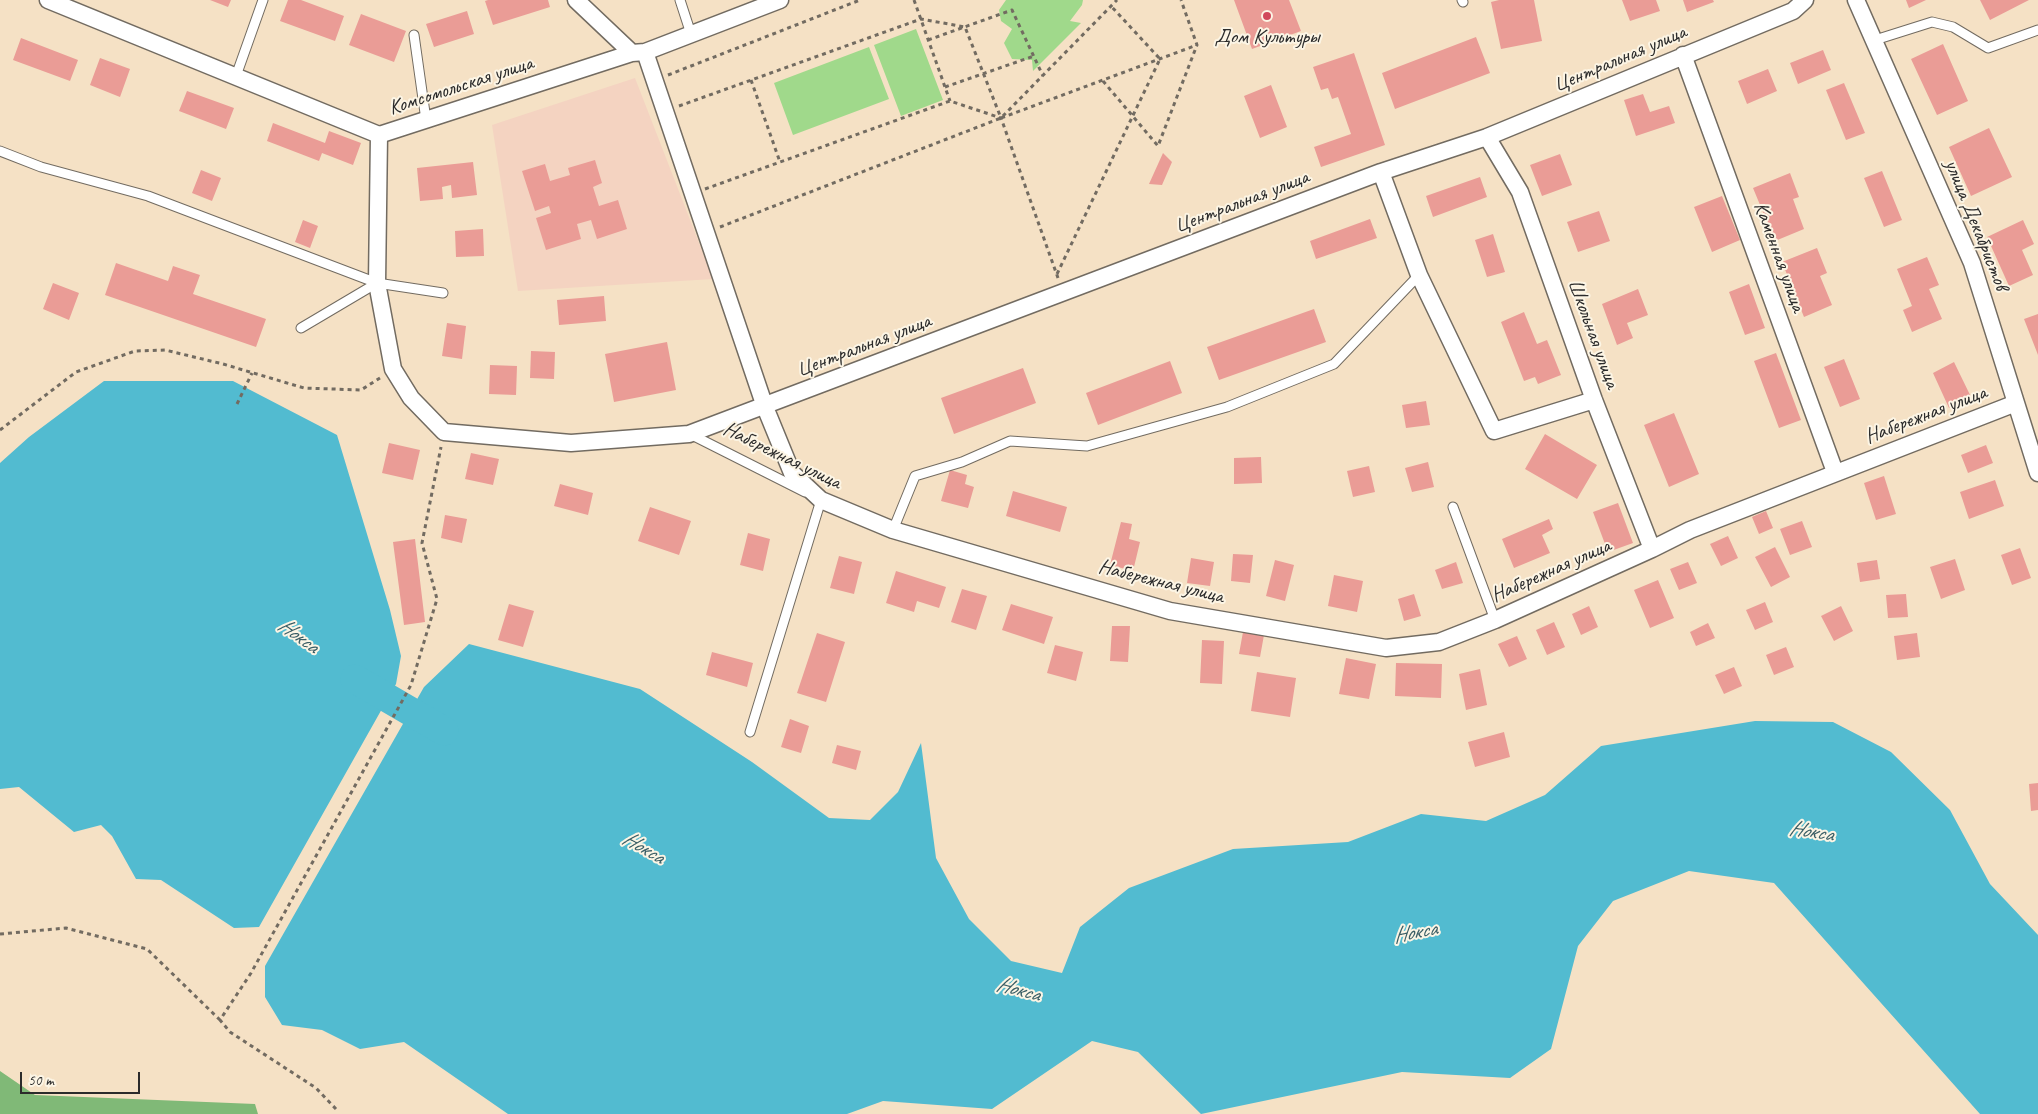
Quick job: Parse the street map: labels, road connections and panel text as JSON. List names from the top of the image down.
{
  "streets": {
    "street": [
      "Центральная улица",
      "Комсомольская улица",
      "улица Декабристов",
      "Каменная улица",
      "Школьная улица",
      "Набережная улица"
    ]
  },
  "crossings": [
    ["Центральная улица", "Каменная улица"],
    ["Центральная улица", "Школьная улица"],
    ["Центральная улица", "Набережная улица"],
    ["улица Декабристов", "Набережная улица"],
    ["Каменная улица", "Набережная улица"],
    ["Школьная улица", "Набережная улица"]
  ],
  "water": ["Нокса"],
  "places": ["Дом Культуры"],
  "scale_bar": "50 m"
}
